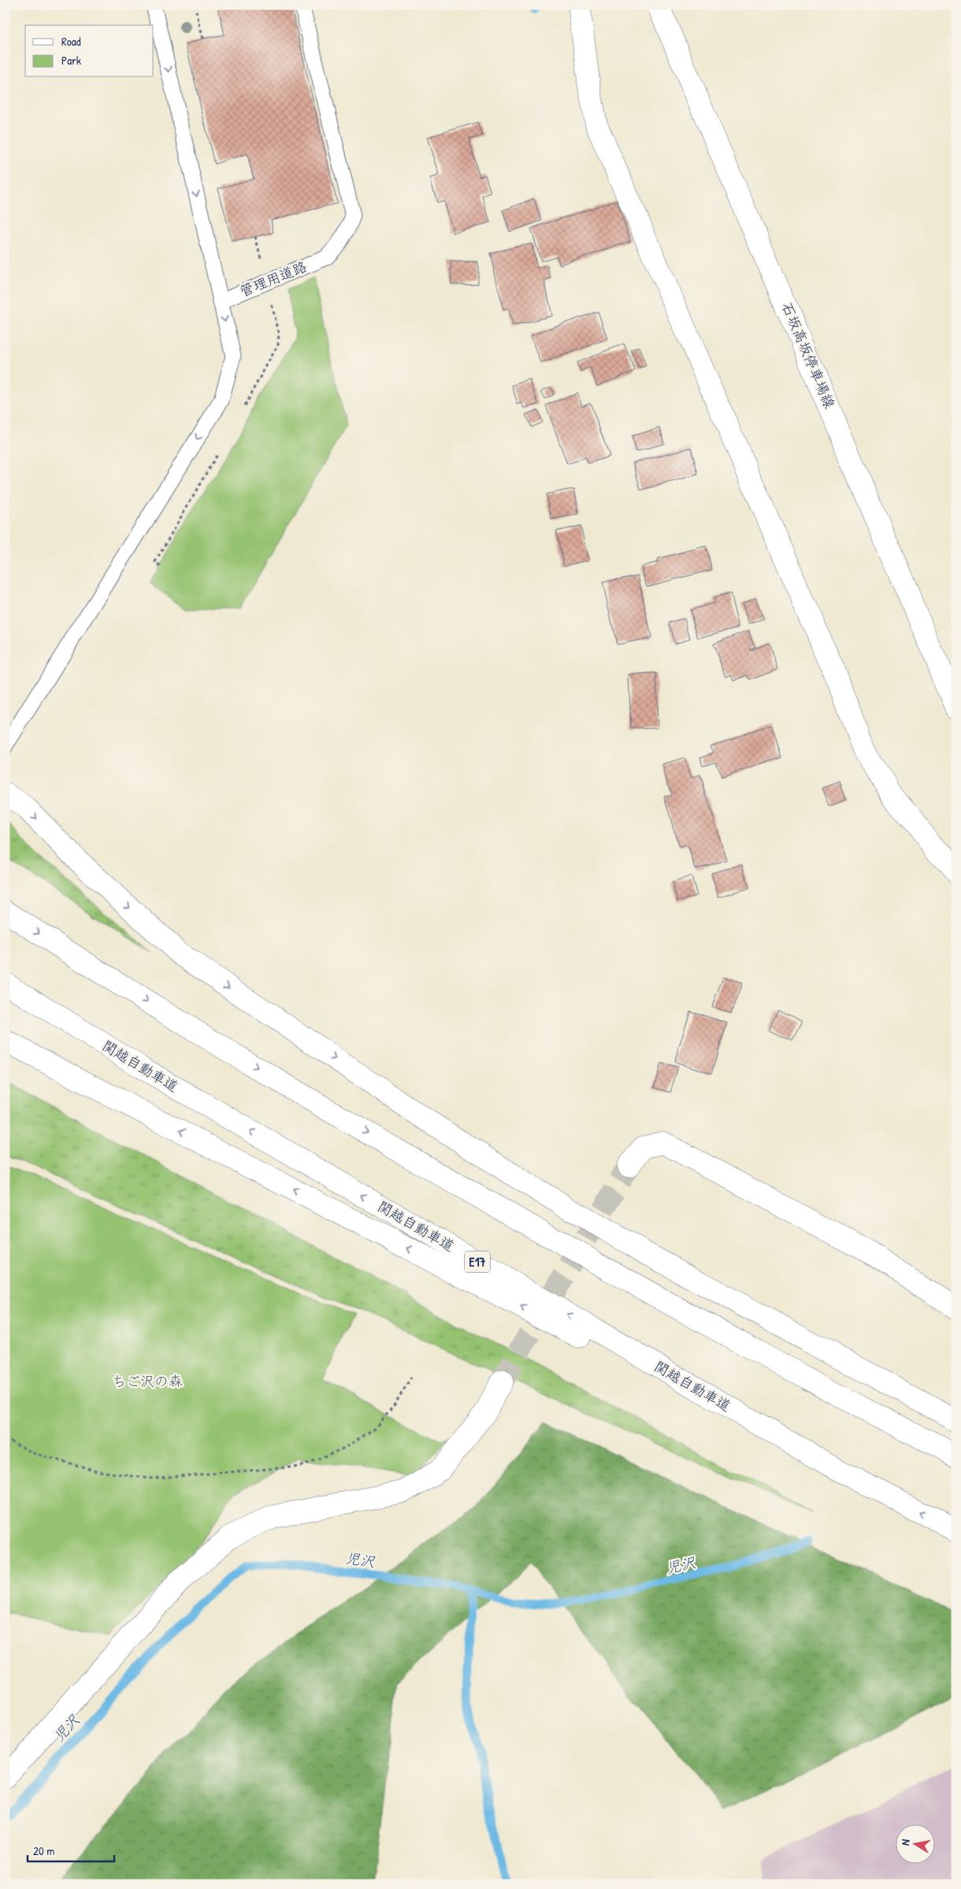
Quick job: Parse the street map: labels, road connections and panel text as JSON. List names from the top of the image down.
{
  "streets": {
    "main road": ["石坂高坂停車場線", "関越自動車道", "E17"],
    "lane": ["管理用道路"]
  },
  "water": ["児沢"],
  "parks": ["ちご沢の森"],
  "legend": ["Road", "Park"],
  "scale_bar": "20 m",
  "north": "left"
}
